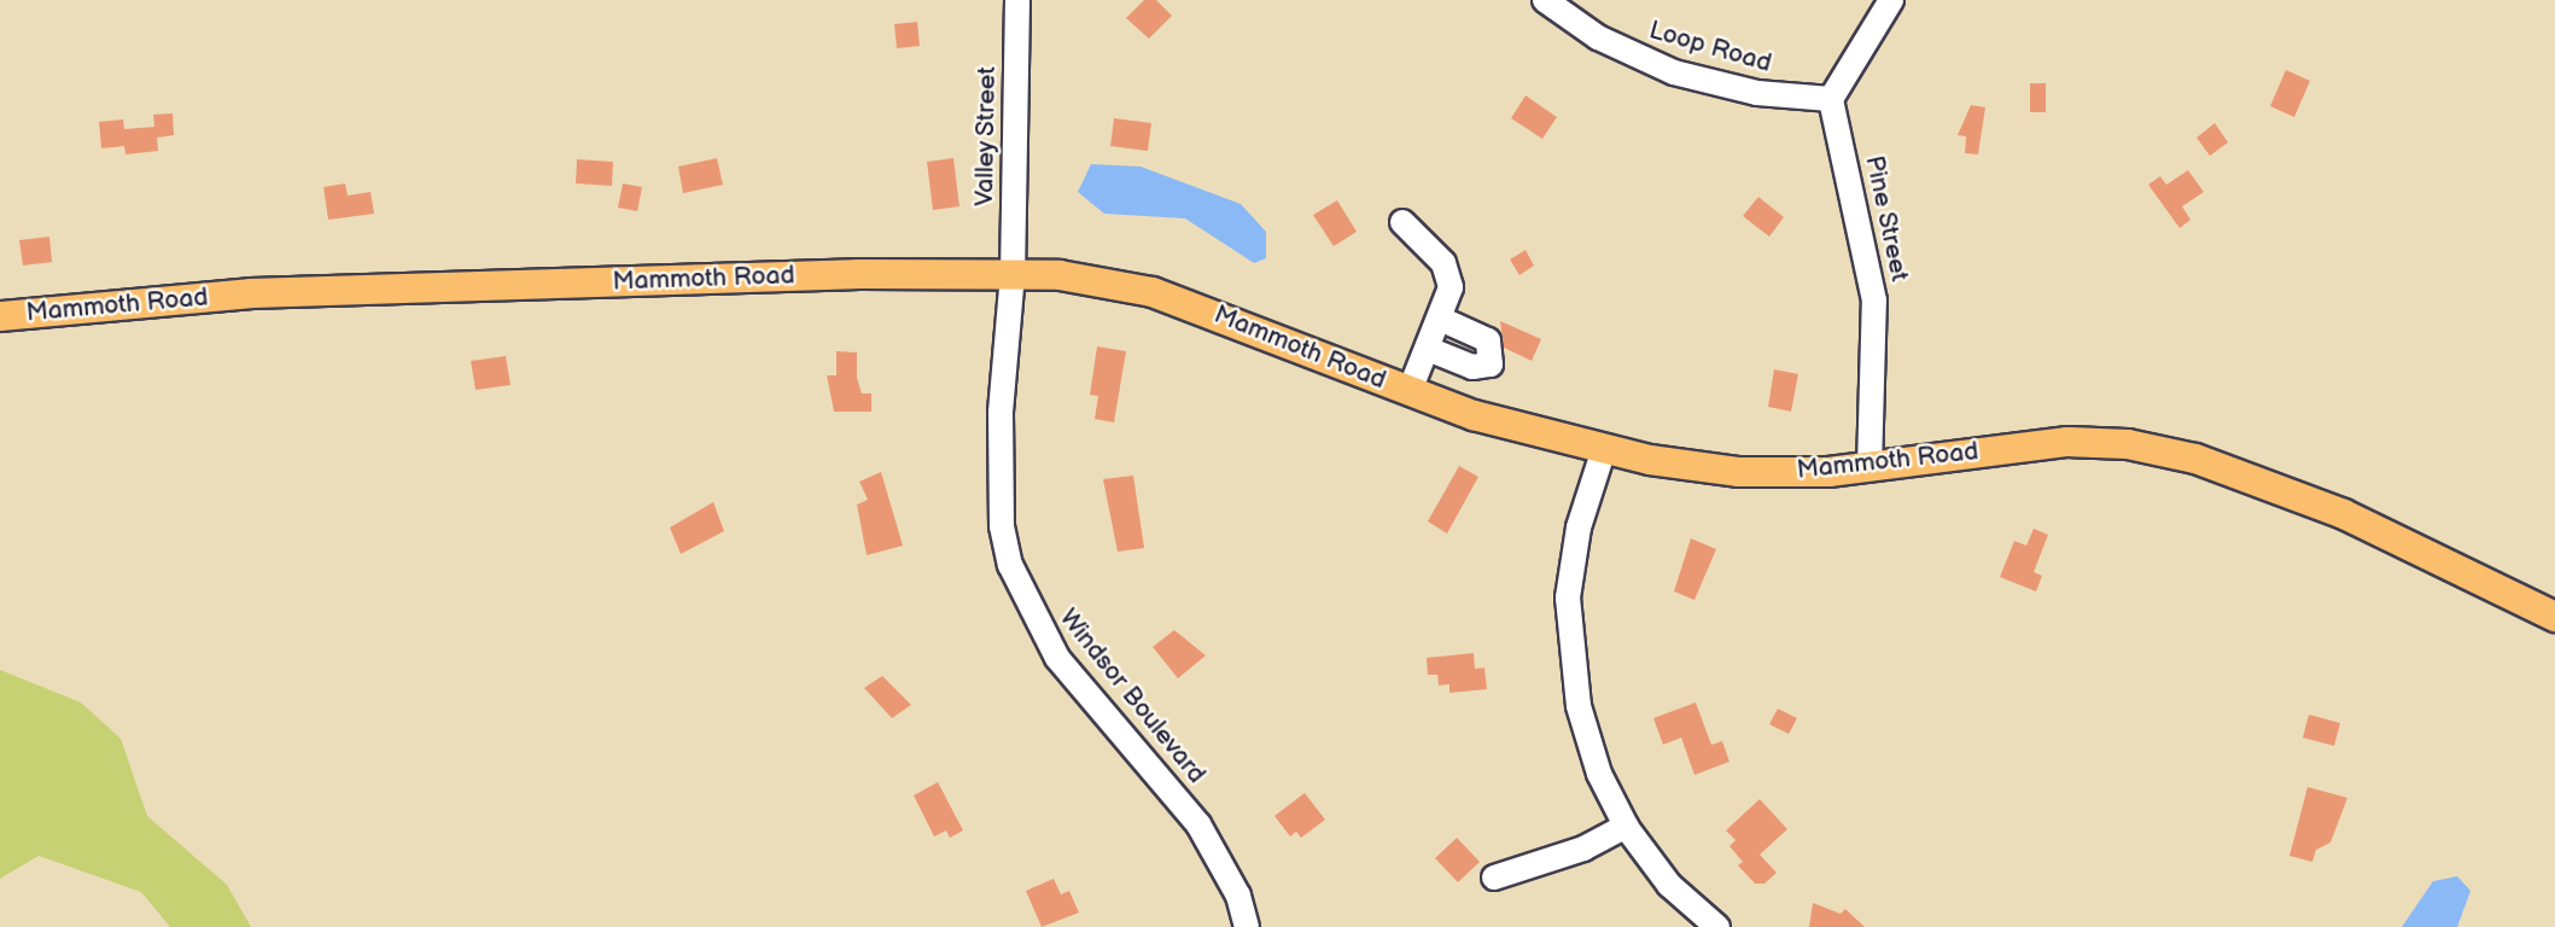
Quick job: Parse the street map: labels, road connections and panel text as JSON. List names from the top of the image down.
{
  "streets": {
    "main road": ["Mammoth Road"],
    "street": [
      "Loop Road",
      "Valley Street",
      "Pine Street",
      "Windsor Boulevard"
    ]
  },
  "crossings": [
    ["Loop Road", "Pine Street"],
    ["Valley Street", "Mammoth Road"],
    ["Valley Street", "Windsor Boulevard"],
    ["Pine Street", "Mammoth Road"],
    ["Mammoth Road", "Windsor Boulevard"]
  ]
}
